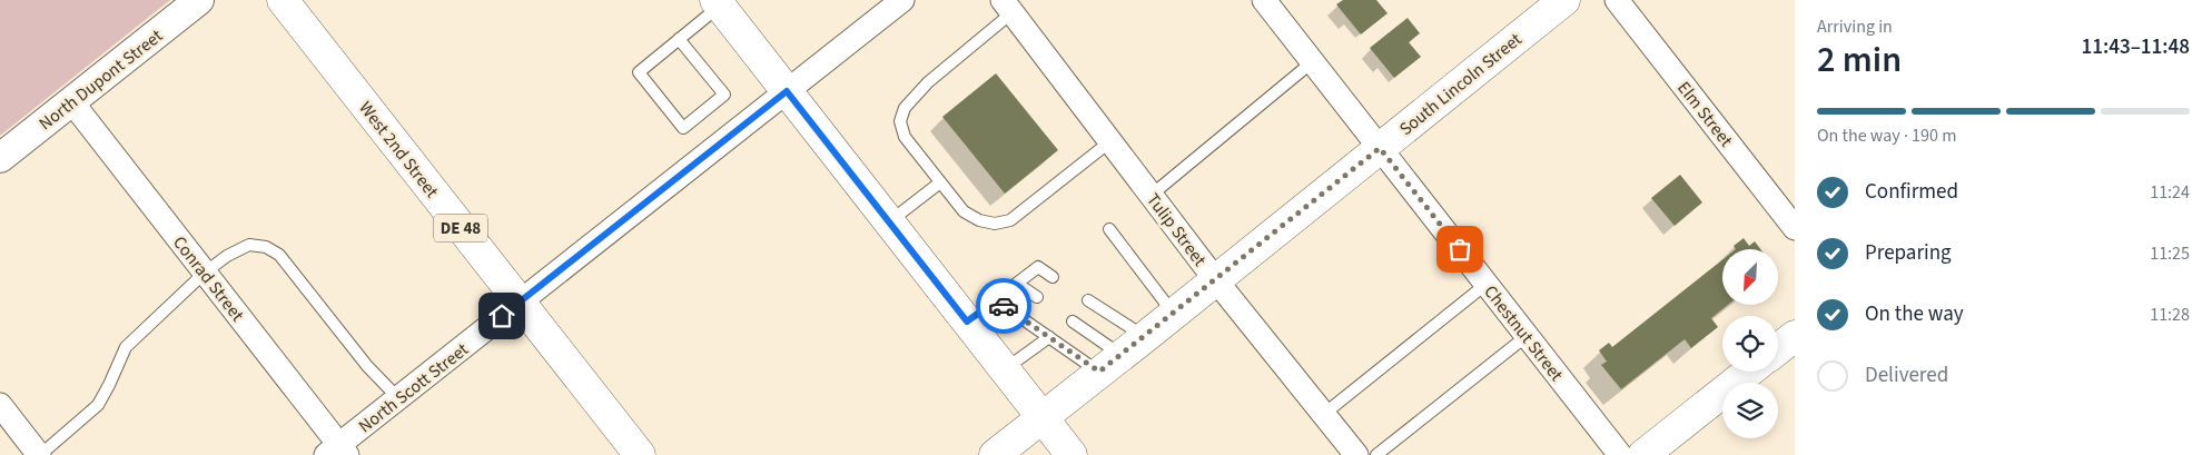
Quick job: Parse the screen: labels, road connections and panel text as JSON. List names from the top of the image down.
{
  "streets": {
    "main road": ["South Lincoln Street", "West 2nd Street", "DE 48"],
    "street": [
      "North Dupont Street",
      "Elm Street",
      "Tulip Street",
      "Conrad Street",
      "Chestnut Street",
      "North Scott Street"
    ]
  },
  "crossings": [
    ["North Dupont Street", "Conrad Street"],
    ["South Lincoln Street", "Tulip Street"],
    ["South Lincoln Street", "Chestnut Street"],
    ["West 2nd Street", "North Scott Street"],
    ["Conrad Street", "North Scott Street"]
  ],
  "north": "bottom left",
  "page": {
    "heading": ["2 min", "Arriving in", "11:43–11:48"],
    "bar": "On the way · 190 m",
    "list": [
      ["Confirmed", "11:24"],
      ["Preparing", "11:25"],
      ["On the way", "11:28"],
      "Delivered"
    ]
  }
}
